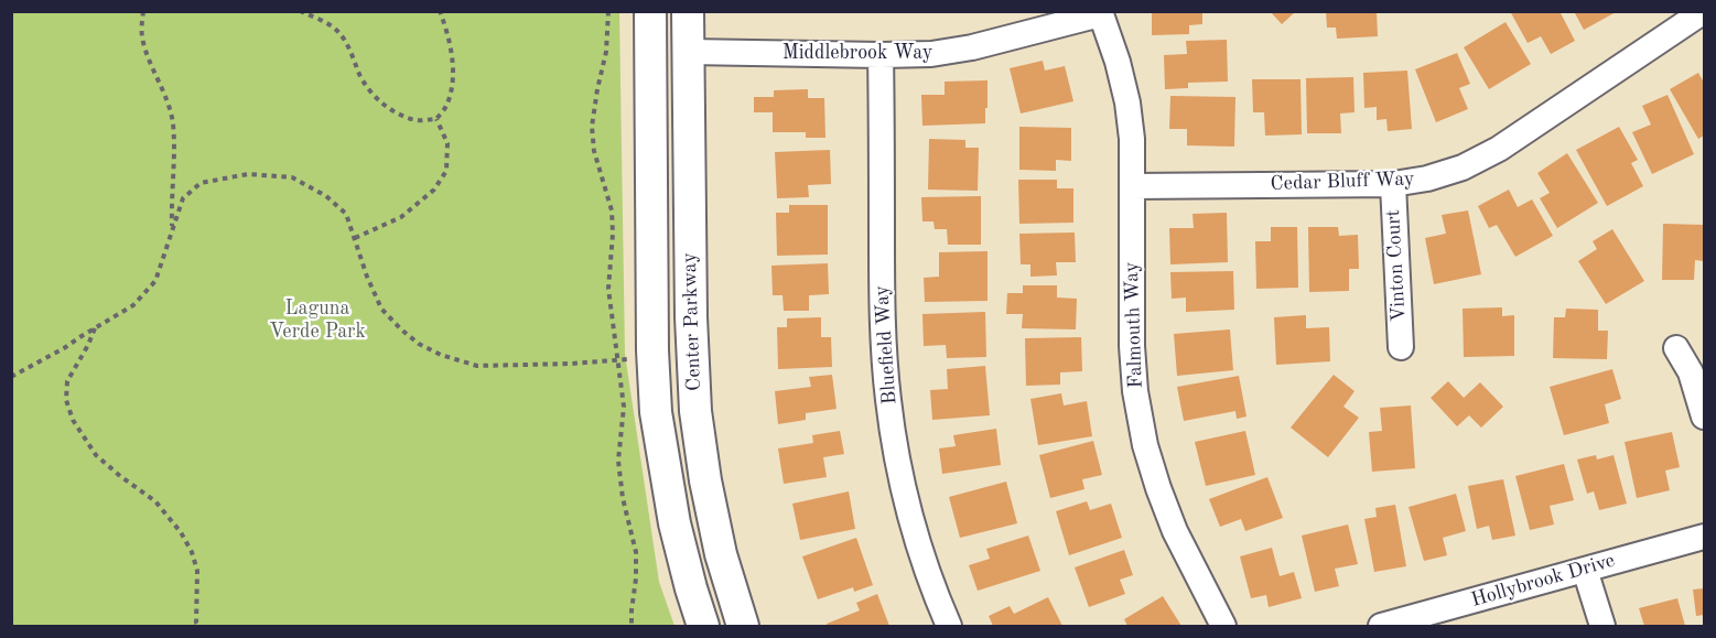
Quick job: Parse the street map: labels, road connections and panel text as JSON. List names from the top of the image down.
{
  "streets": {
    "main road": ["Center Parkway"],
    "street": [
      "Middlebrook Way",
      "Cedar Bluff Way",
      "Vinton Court",
      "Falmouth Way",
      "Bluefield Way",
      "Hollybrook Drive"
    ]
  },
  "crossings": [
    ["Middlebrook Way", "Center Parkway"],
    ["Middlebrook Way", "Falmouth Way"],
    ["Middlebrook Way", "Bluefield Way"],
    ["Cedar Bluff Way", "Vinton Court"],
    ["Cedar Bluff Way", "Falmouth Way"]
  ],
  "parks": ["Laguna Verde Park"]
}
